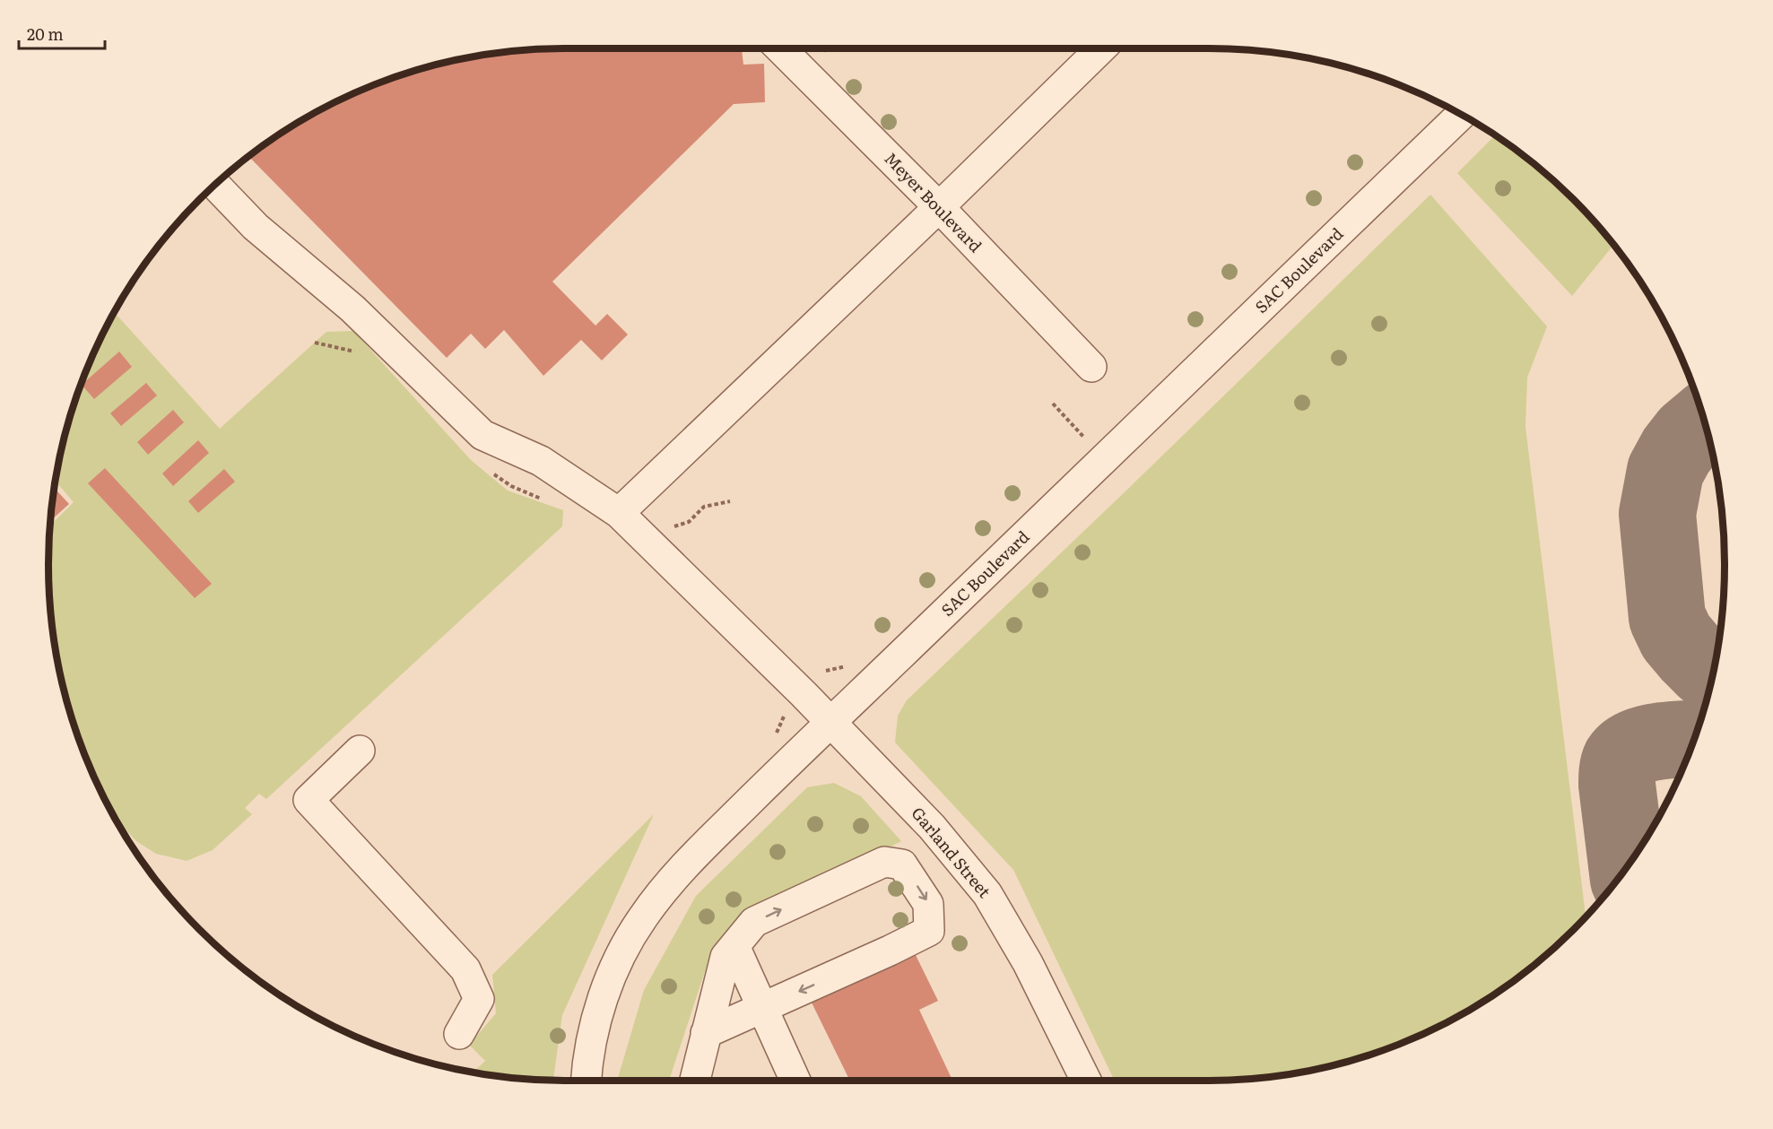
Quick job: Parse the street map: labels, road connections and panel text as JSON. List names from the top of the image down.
{
  "streets": {
    "street": ["Meyer Boulevard", "SAC Boulevard", "Garland Street"]
  },
  "crossings": [
    ["SAC Boulevard", "Garland Street"]
  ],
  "scale_bar": "20 m"
}
